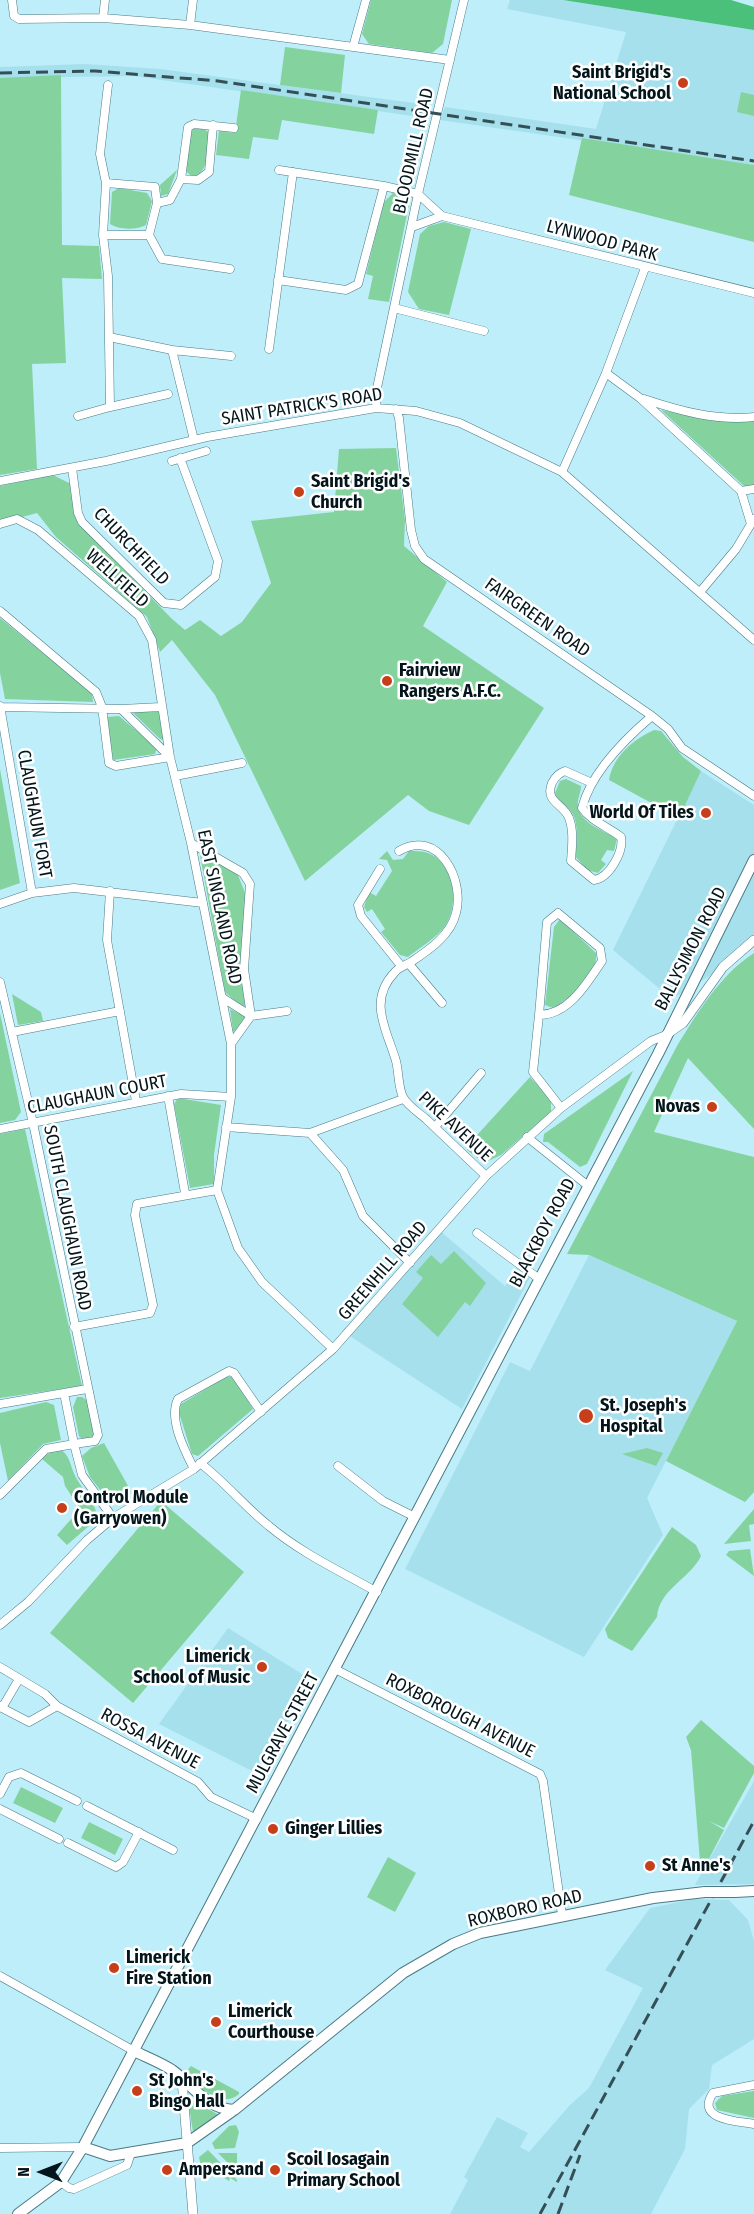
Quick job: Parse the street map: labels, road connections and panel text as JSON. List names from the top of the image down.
{
  "streets": {
    "main road": [
      "BALLYSIMON ROAD",
      "BLACKBOY ROAD",
      "MULGRAVE STREET",
      "ROXBORO ROAD"
    ],
    "street": [
      "BLOODMILL ROAD",
      "LYNWOOD PARK",
      "SAINT PATRICK'S ROAD",
      "CHURCHFIELD",
      "WELLFIELD",
      "FAIRGREEN ROAD",
      "CLAUGHAUN FORT",
      "EAST SINGLAND ROAD",
      "CLAUGHAUN COURT",
      "PIKE AVENUE",
      "SOUTH CLAUGHAUN ROAD",
      "GREENHILL ROAD",
      "ROXBOROUGH AVENUE",
      "ROSSA AVENUE"
    ]
  },
  "crossings": [
    ["BLOODMILL ROAD", "LYNWOOD PARK"],
    ["BLOODMILL ROAD", "SAINT PATRICK'S ROAD"],
    ["SAINT PATRICK'S ROAD", "CHURCHFIELD"],
    ["SAINT PATRICK'S ROAD", "FAIRGREEN ROAD"],
    ["WELLFIELD", "EAST SINGLAND ROAD"],
    ["BALLYSIMON ROAD", "BLACKBOY ROAD"],
    ["BALLYSIMON ROAD", "GREENHILL ROAD"],
    ["CLAUGHAUN COURT", "SOUTH CLAUGHAUN ROAD"],
    ["PIKE AVENUE", "GREENHILL ROAD"],
    ["BLACKBOY ROAD", "MULGRAVE STREET"],
    ["ROXBOROUGH AVENUE", "MULGRAVE STREET"],
    ["ROXBOROUGH AVENUE", "ROXBORO ROAD"],
    ["MULGRAVE STREET", "ROSSA AVENUE"],
    ["MULGRAVE STREET", "ROXBORO ROAD"]
  ],
  "places": [
    "Saint Brigid's National School",
    "Saint Brigid's Church",
    "Fairview Rangers A.F.C.",
    "World Of Tiles",
    "Novas",
    "St. Joseph's Hospital",
    "Control Module (Garryowen)",
    "Limerick School of Music",
    "Ginger Lillies",
    "St Anne's",
    "Limerick Fire Station",
    "Limerick Courthouse",
    "St John's Bingo Hall",
    "Ampersand",
    "Scoil Iosagain Primary School"
  ],
  "north": "left"
}
